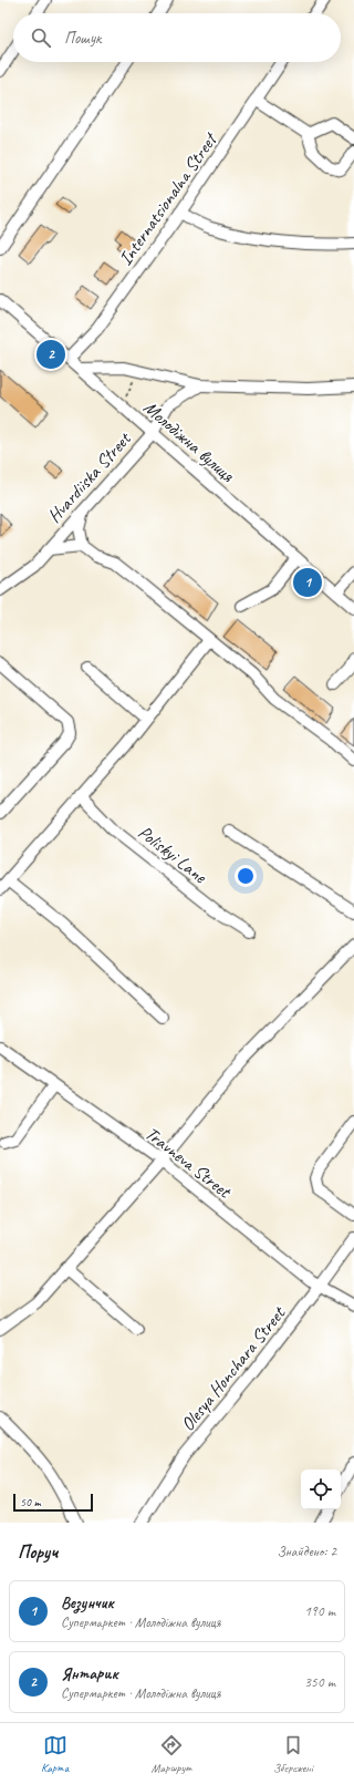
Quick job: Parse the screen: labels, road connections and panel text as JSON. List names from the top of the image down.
{
  "streets": {
    "street": [
      "Internatsionalna Street",
      "Молодіжна вулиця",
      "Hvardiiska Street",
      "Poliskyi Lane",
      "Travneva Street",
      "Olesya Honchara Street"
    ]
  },
  "crossings": [
    ["Internatsionalna Street", "Молодіжна вулиця"],
    ["Молодіжна вулиця", "Hvardiiska Street"],
    ["Travneva Street", "Olesya Honchara Street"]
  ],
  "scale_bar": "50 m",
  "page": {
    "search": "Пошук",
    "pins": ["2", "1"],
    "scale": "50 m",
    "heading": ["Поруч", "Знайдено: 2"],
    "list": [
      {
        "mark": "1",
        "name": "Везунчик",
        "note": "Супермаркет · Молодіжна вулиця",
        "value": "190 m"
      },
      {
        "mark": "2",
        "name": "Янтарик",
        "note": "Супермаркет · Молодіжна вулиця",
        "value": "350 m"
      }
    ],
    "nav": ["Карта", "Маршрут", "Збережені"]
  }
}
